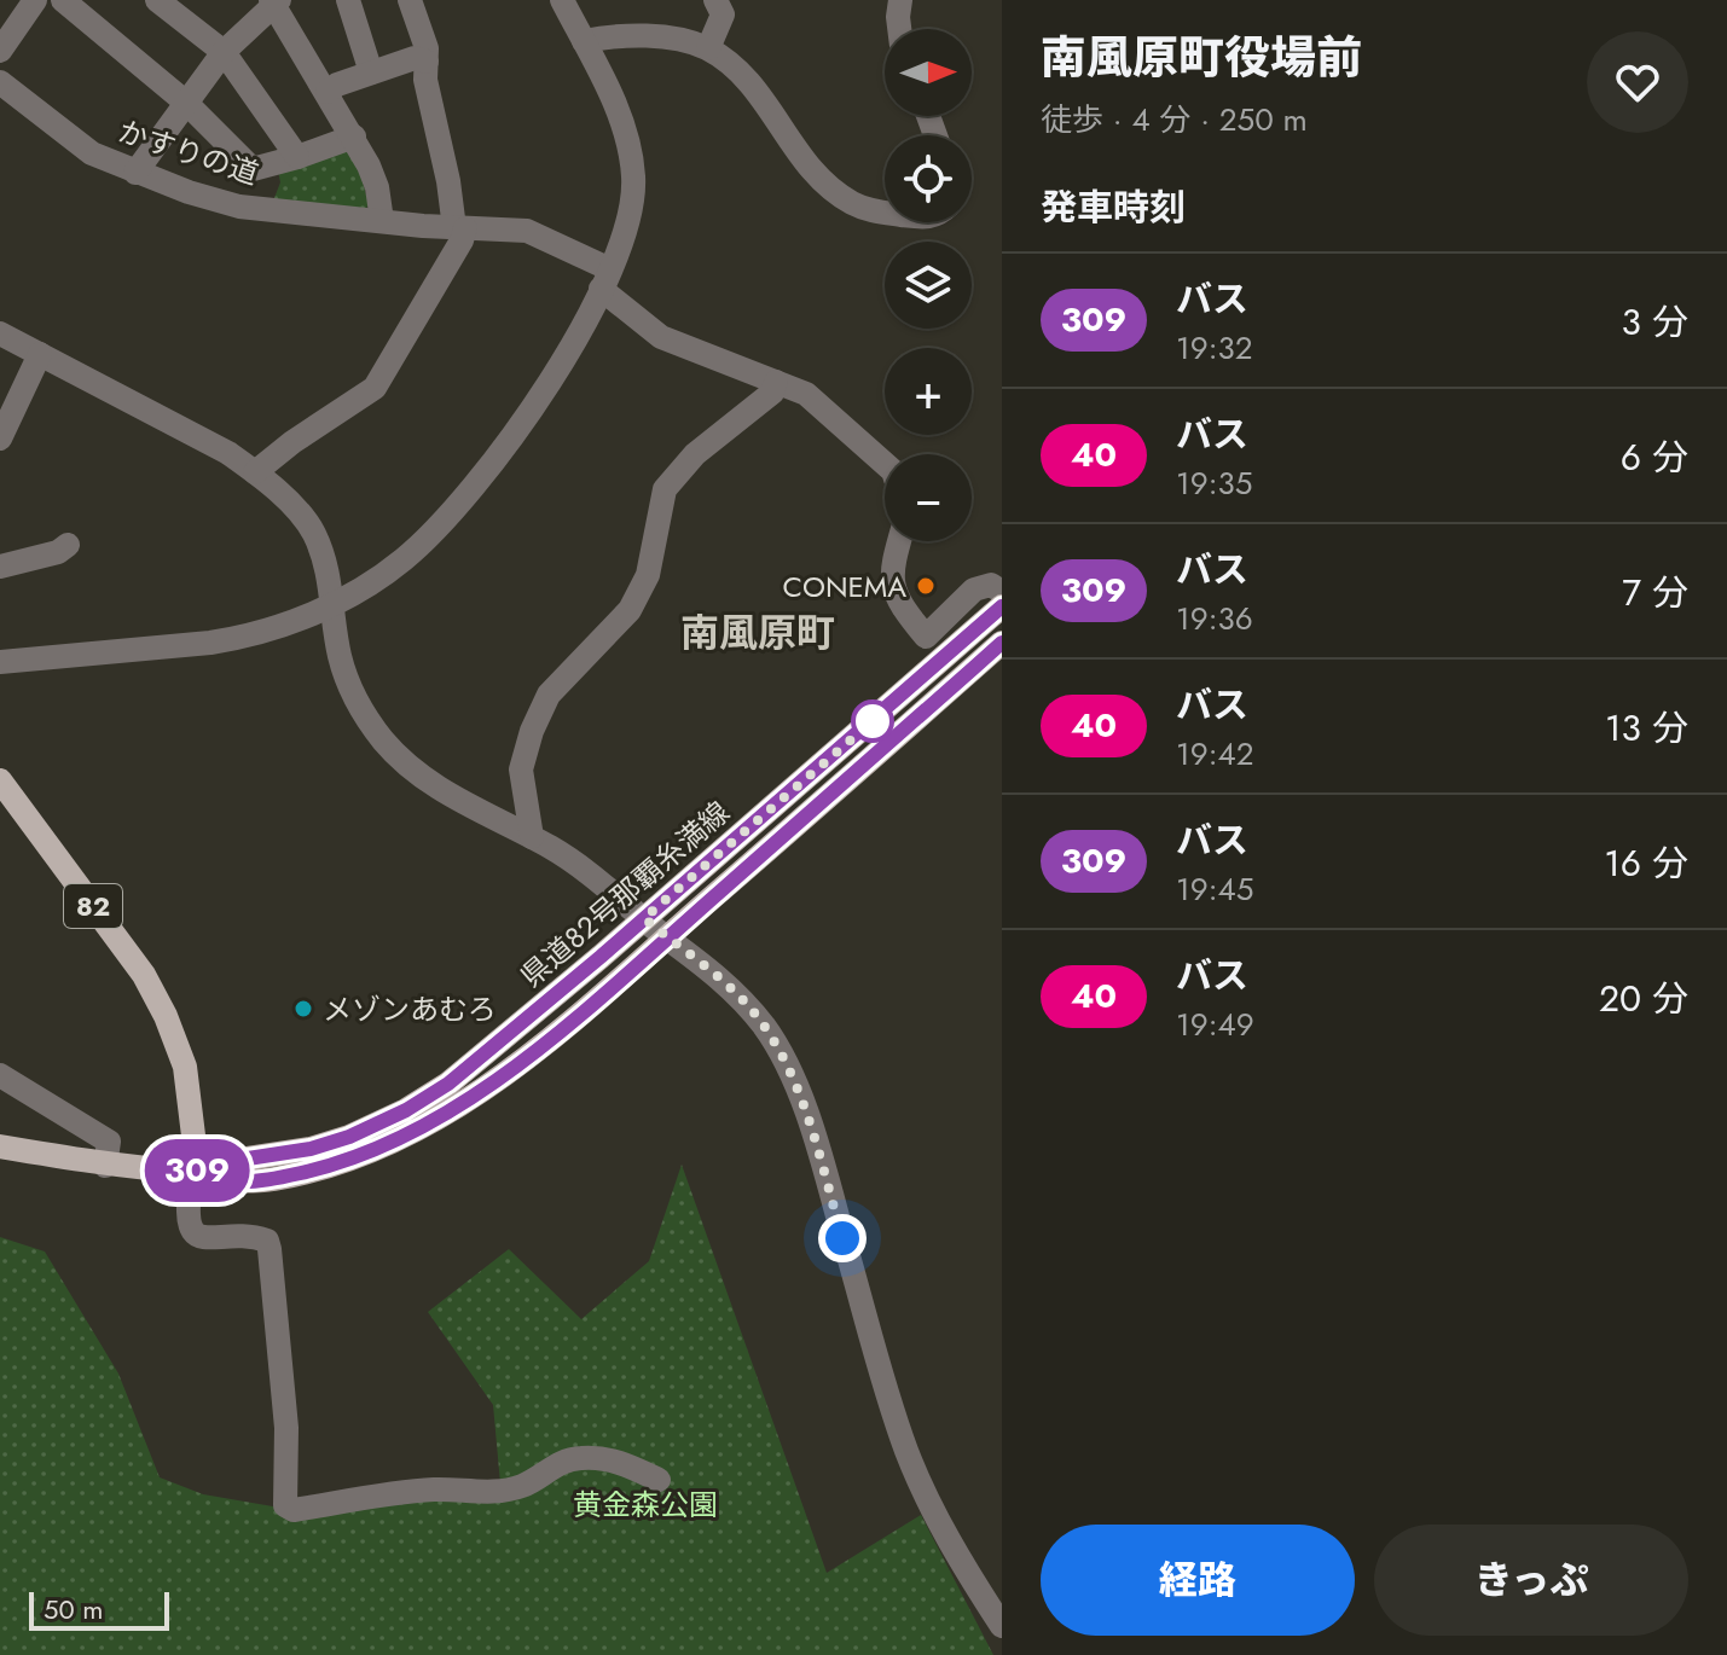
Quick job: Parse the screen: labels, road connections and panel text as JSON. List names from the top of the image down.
{
  "streets": {
    "main road": ["県道82号那覇糸満線", "82"],
    "street": ["かすりの道"]
  },
  "crossings": [
    ["県道82号那覇糸満線", "82"]
  ],
  "districts": ["南風原町"],
  "parks": ["黄金森公園"],
  "places": ["CONEMA", "メゾンあむろ"],
  "lines": ["bus line 309"],
  "scale_bar": "50 m",
  "north": "right",
  "page": {
    "on_map": "309",
    "heading": [
      ["南風原町役場前", "徒歩 · 4 分 · 250 m"],
      "発車時刻"
    ],
    "map_buttons": ["+", "−"],
    "list": [
      {
        "mark": "309",
        "name": "バス",
        "note": "19:32",
        "value": "3 分"
      },
      {
        "mark": "40",
        "name": "バス",
        "note": "19:35",
        "value": "6 分"
      },
      {
        "mark": "309",
        "name": "バス",
        "note": "19:36",
        "value": "7 分"
      },
      {
        "mark": "40",
        "name": "バス",
        "note": "19:42",
        "value": "13 分"
      },
      {
        "mark": "309",
        "name": "バス",
        "note": "19:45",
        "value": "16 分"
      },
      {
        "mark": "40",
        "name": "バス",
        "note": "19:49",
        "value": "20 分"
      }
    ],
    "buttons": ["経路", "きっぷ"],
    "scale": "50 m"
  }
}
